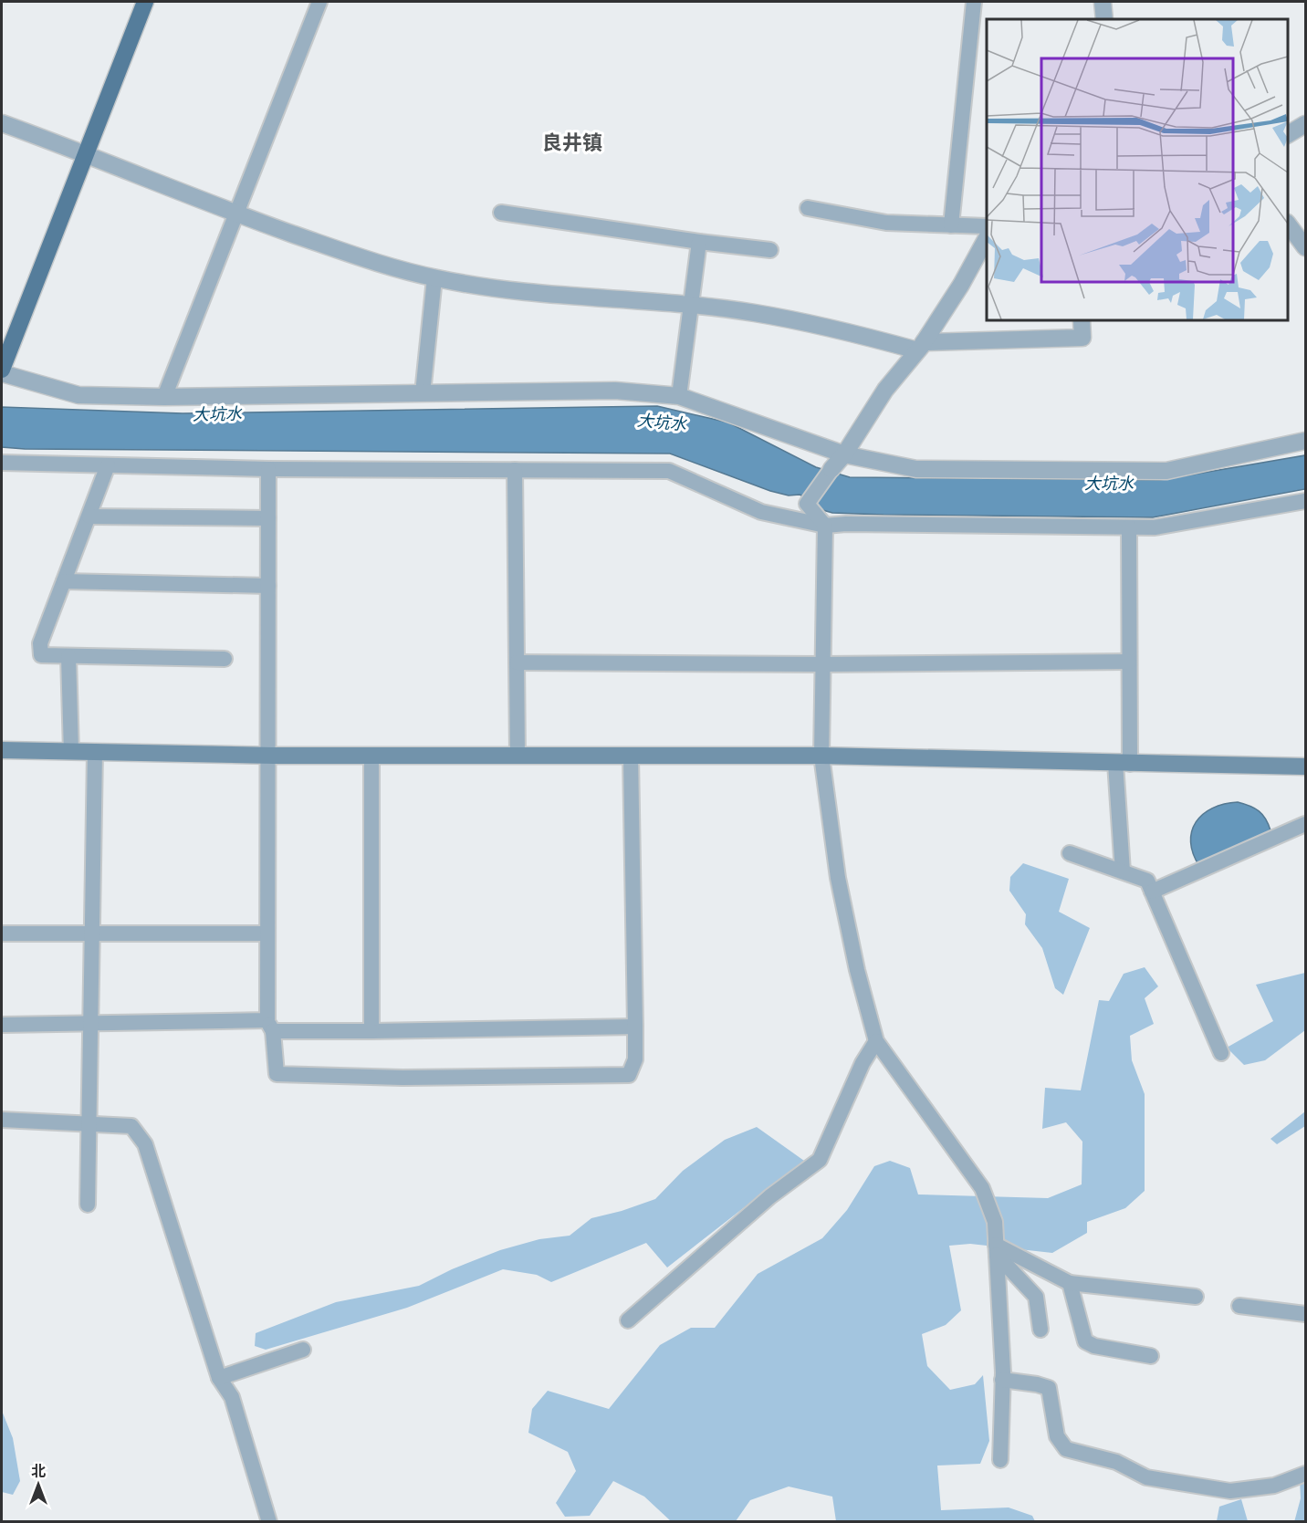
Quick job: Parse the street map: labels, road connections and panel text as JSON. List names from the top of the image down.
{
  "districts": ["良井镇"],
  "water": ["大坑水"],
  "north": "top"
}
